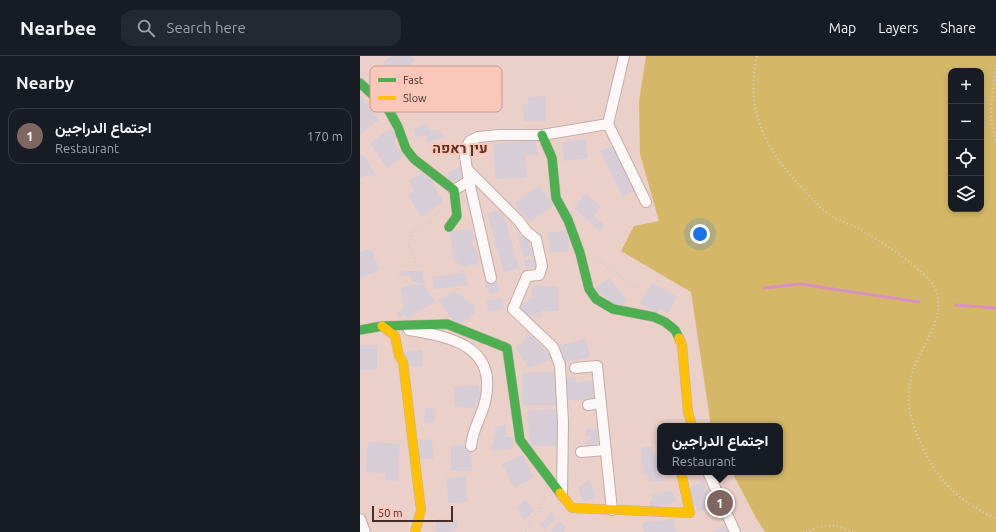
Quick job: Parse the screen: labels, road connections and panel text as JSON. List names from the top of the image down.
{
  "districts": ["עין ראפה"],
  "legend": ["Fast", "Slow"],
  "scale_bar": "50 m",
  "page": {
    "header": "Nearbee",
    "search": "Search here",
    "nav": ["Map", "Layers", "Share"],
    "heading": "Nearby",
    "map_buttons": ["+", "−"],
    "list": [
      {
        "mark": "1",
        "name": "اجتماع الدراجين",
        "note": "Restaurant",
        "value": "170 m"
      }
    ],
    "popup": ["اجتماع الدراجين", "Restaurant"],
    "pins": "1",
    "scale": "50 m"
  }
}
